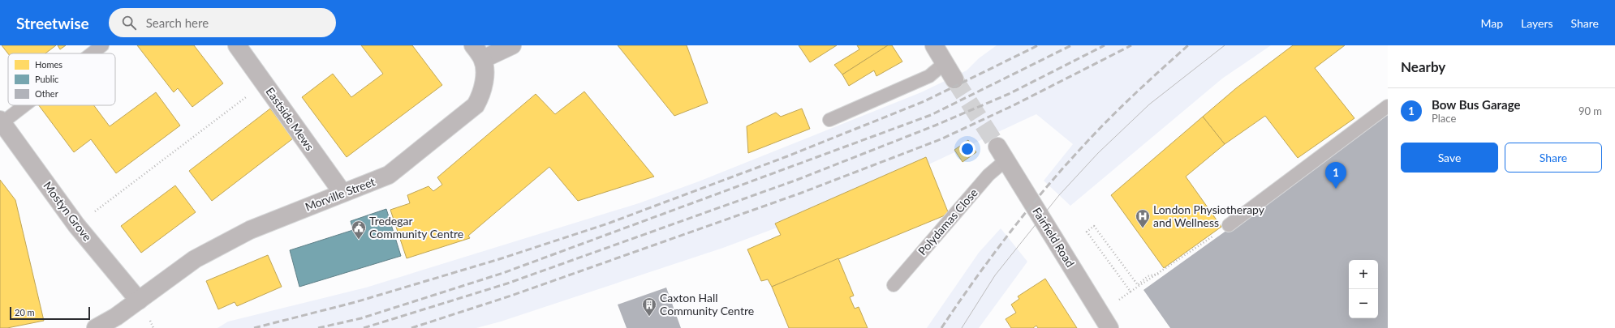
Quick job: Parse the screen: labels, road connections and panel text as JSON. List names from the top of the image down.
{
  "streets": {
    "main road": ["Fairfield Road"],
    "street": ["Eastside Mews", "Morville Street", "Mostyn Grove"],
    "lane": ["Polydamas Close"]
  },
  "crossings": [
    ["Eastside Mews", "Morville Street"],
    ["Morville Street", "Mostyn Grove"],
    ["Polydamas Close", "Fairfield Road"]
  ],
  "places": {
    "hospital": ["London Physiotherapy and Wellness"],
    "public building": ["Tredegar Community Centre"],
    "building": ["Caxton Hall Community Centre"]
  },
  "legend": ["Homes", "Public", "Other"],
  "scale_bar": "20 m",
  "page": {
    "header": "Streetwise",
    "search": "Search here",
    "nav": ["Map", "Layers", "Share"],
    "heading": "Nearby",
    "list": [
      {
        "mark": "1",
        "name": "Bow Bus Garage",
        "note": "Place",
        "value": "90 m"
      }
    ],
    "buttons": ["Save", "Share"],
    "pins": "1",
    "map_buttons": ["+", "−"],
    "scale": "20 m"
  }
}
